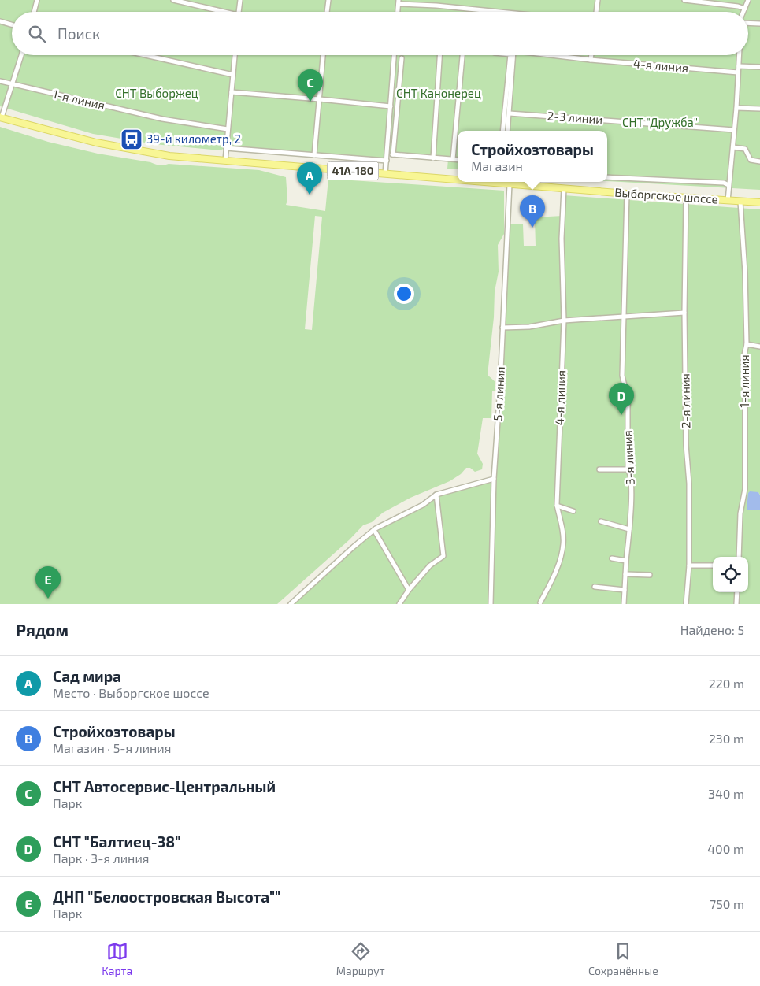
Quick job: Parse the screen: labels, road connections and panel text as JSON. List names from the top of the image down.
{
  "streets": {
    "main road": ["41А-180", "Выборгское шоссе"],
    "street": [
      "4-я линия",
      "1-я линия",
      "2-3 линии",
      "5-я линия",
      "2-я линия",
      "3-я линия"
    ]
  },
  "crossings": [
    ["4-я линия", "Выборгское шоссе"],
    ["1-я линия", "Выборгское шоссе"],
    ["Выборгское шоссе", "5-я линия"],
    ["Выборгское шоссе", "2-я линия"],
    ["Выборгское шоссе", "3-я линия"]
  ],
  "parks": ["СНТ Выборжец", "СНТ Канонерец", "СНТ \"Дружба\""],
  "places": {
    "bus stop": ["39-й километр, 2"]
  },
  "page": {
    "search": "Поиск",
    "pins": [
      "C",
      "A",
      "B",
      "D",
      "E"
    ],
    "popup": ["Стройхозтовары", "Магазин"],
    "heading": ["Рядом", "Найдено: 5"],
    "list": [
      {
        "mark": "A",
        "name": "Сад мира",
        "note": "Место · Выборгское шоссе",
        "value": "220 m"
      },
      {
        "mark": "B",
        "name": "Стройхозтовары",
        "note": "Магазин · 5-я линия",
        "value": "230 m"
      },
      {
        "mark": "C",
        "name": "СНТ Автосервис-Центральный",
        "note": "Парк",
        "value": "340 m"
      },
      {
        "mark": "D",
        "name": "СНТ \"Балтиец-38\"",
        "note": "Парк · 3-я линия",
        "value": "400 m"
      },
      {
        "mark": "E",
        "name": "ДНП \"Белоостровская Высота\"\"",
        "note": "Парк",
        "value": "750 m"
      }
    ],
    "nav": ["Карта", "Маршрут", "Сохранённые"]
  }
}
